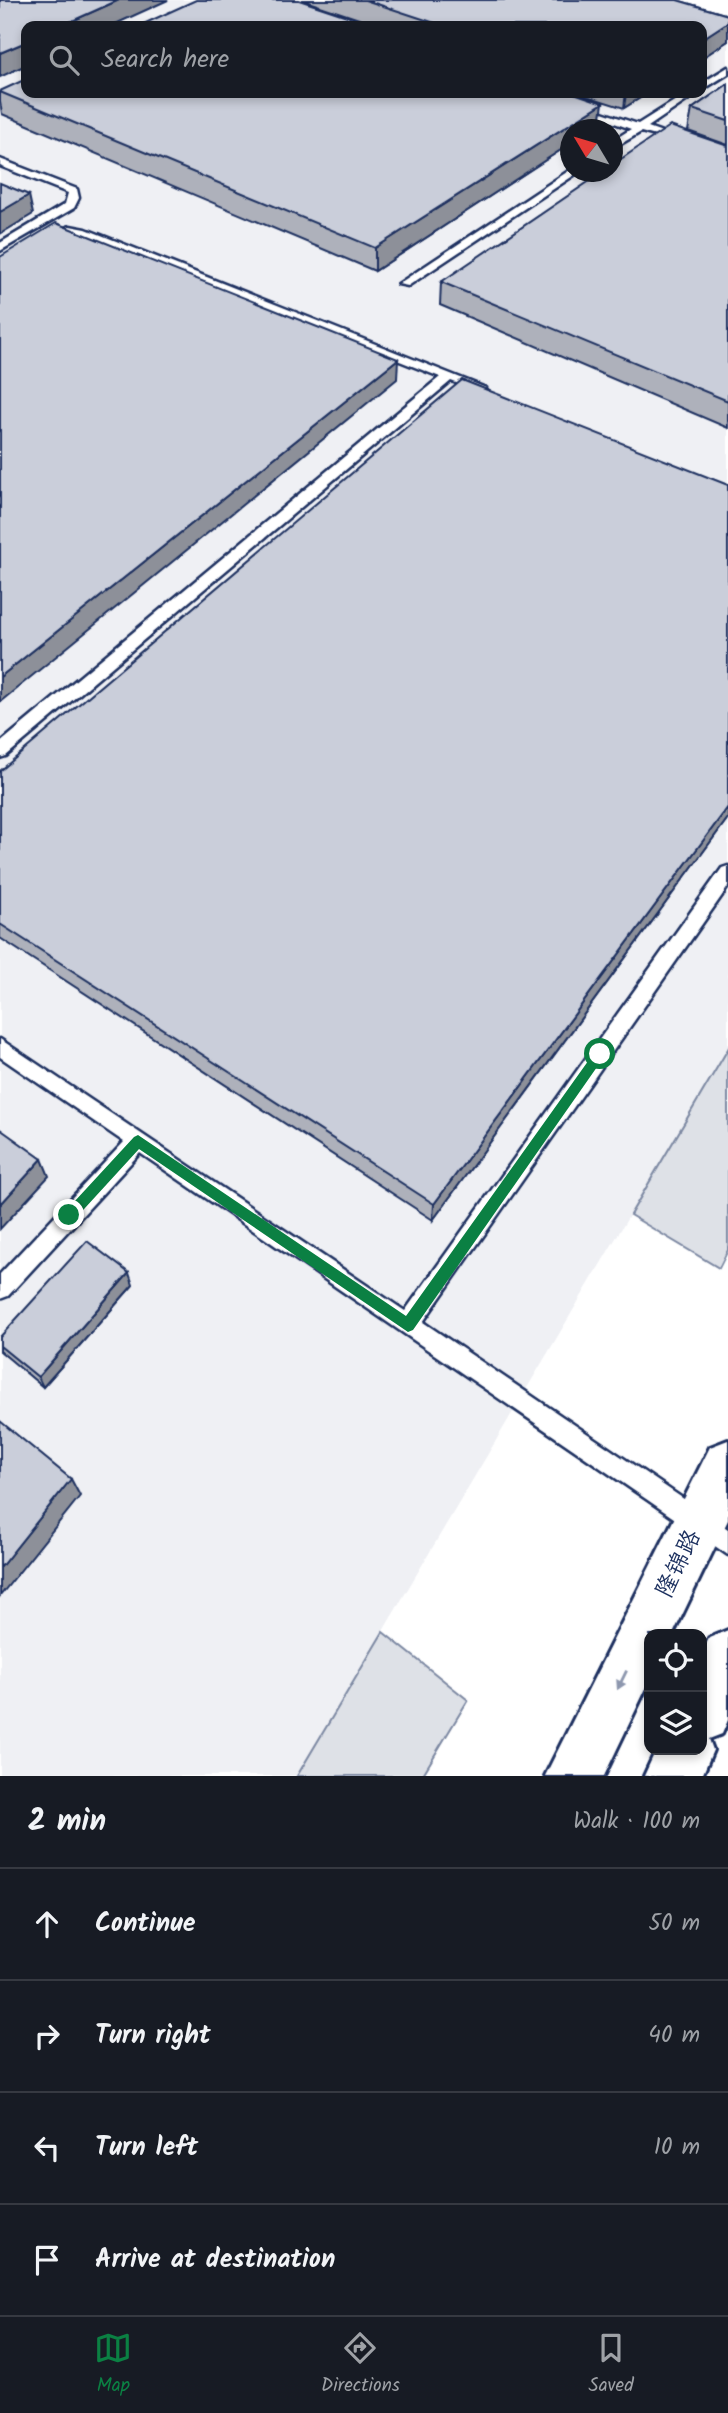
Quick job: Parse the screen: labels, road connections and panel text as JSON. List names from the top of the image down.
{
  "streets": {
    "main road": ["隆锦路"]
  },
  "one_way": ["隆锦路"],
  "north": "top left",
  "page": {
    "search": "Search here",
    "heading": ["2 min", "Walk · 100 m"],
    "list": [
      ["Continue", "50 m"],
      ["Turn right", "40 m"],
      ["Turn left", "10 m"],
      "Arrive at destination"
    ],
    "nav": ["Map", "Directions", "Saved"]
  }
}
